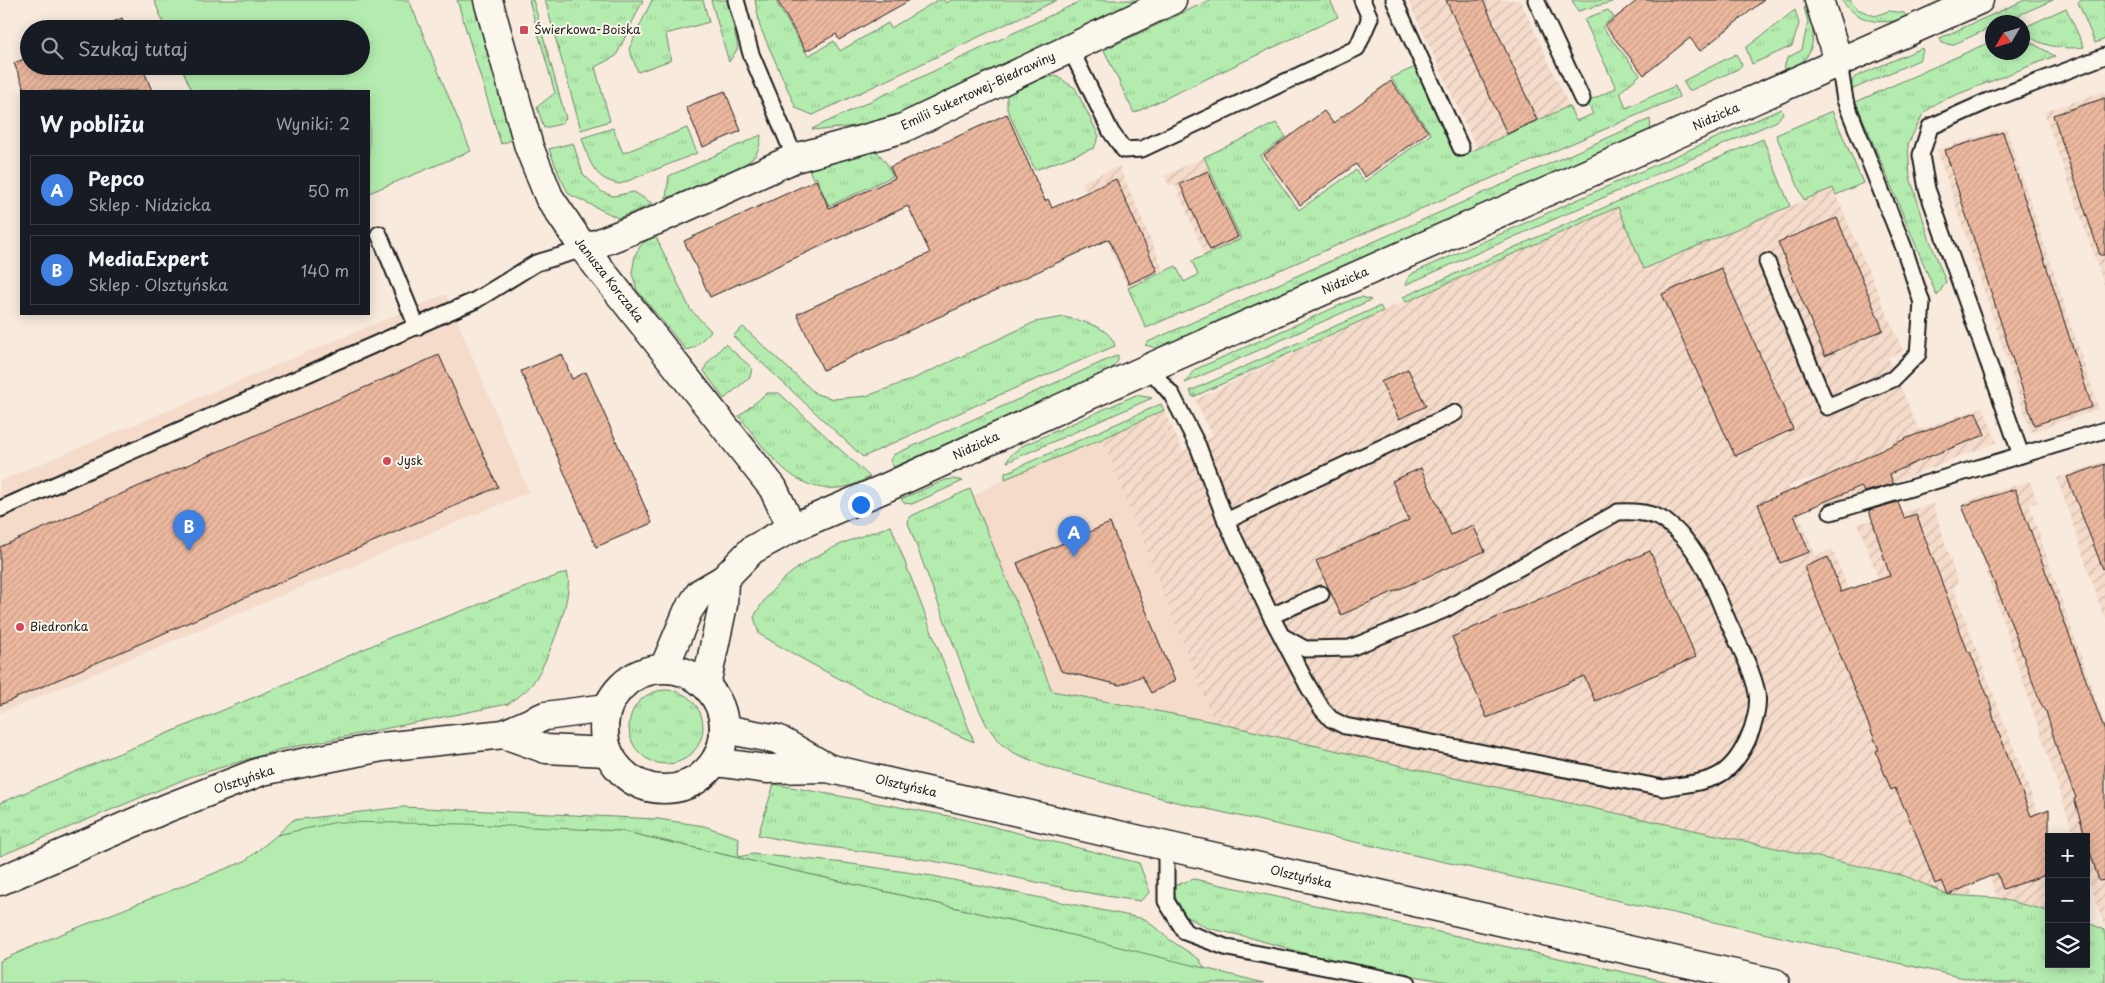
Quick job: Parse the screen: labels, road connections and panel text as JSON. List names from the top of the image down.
{
  "streets": {
    "street": [
      "Emilii Sukertowej-Biedrawiny",
      "Nidzicka",
      "Janusza Korczaka",
      "Olsztyńska"
    ]
  },
  "crossings": [
    ["Emilii Sukertowej-Biedrawiny", "Janusza Korczaka"],
    ["Nidzicka", "Janusza Korczaka"],
    ["Nidzicka", "Olsztyńska"]
  ],
  "places": {
    "transit": ["Świerkowa-Boiska"],
    "other": ["Jysk", "Biedronka"]
  },
  "north": "bottom left",
  "page": {
    "search": "Szukaj tutaj",
    "heading": ["W pobliżu", "Wyniki: 2"],
    "list": [
      {
        "mark": "A",
        "name": "Pepco",
        "note": "Sklep · Nidzicka",
        "value": "50 m"
      },
      {
        "mark": "B",
        "name": "MediaExpert",
        "note": "Sklep · Olsztyńska",
        "value": "140 m"
      }
    ],
    "pins": ["B", "A"],
    "map_buttons": ["+", "−"]
  }
}
